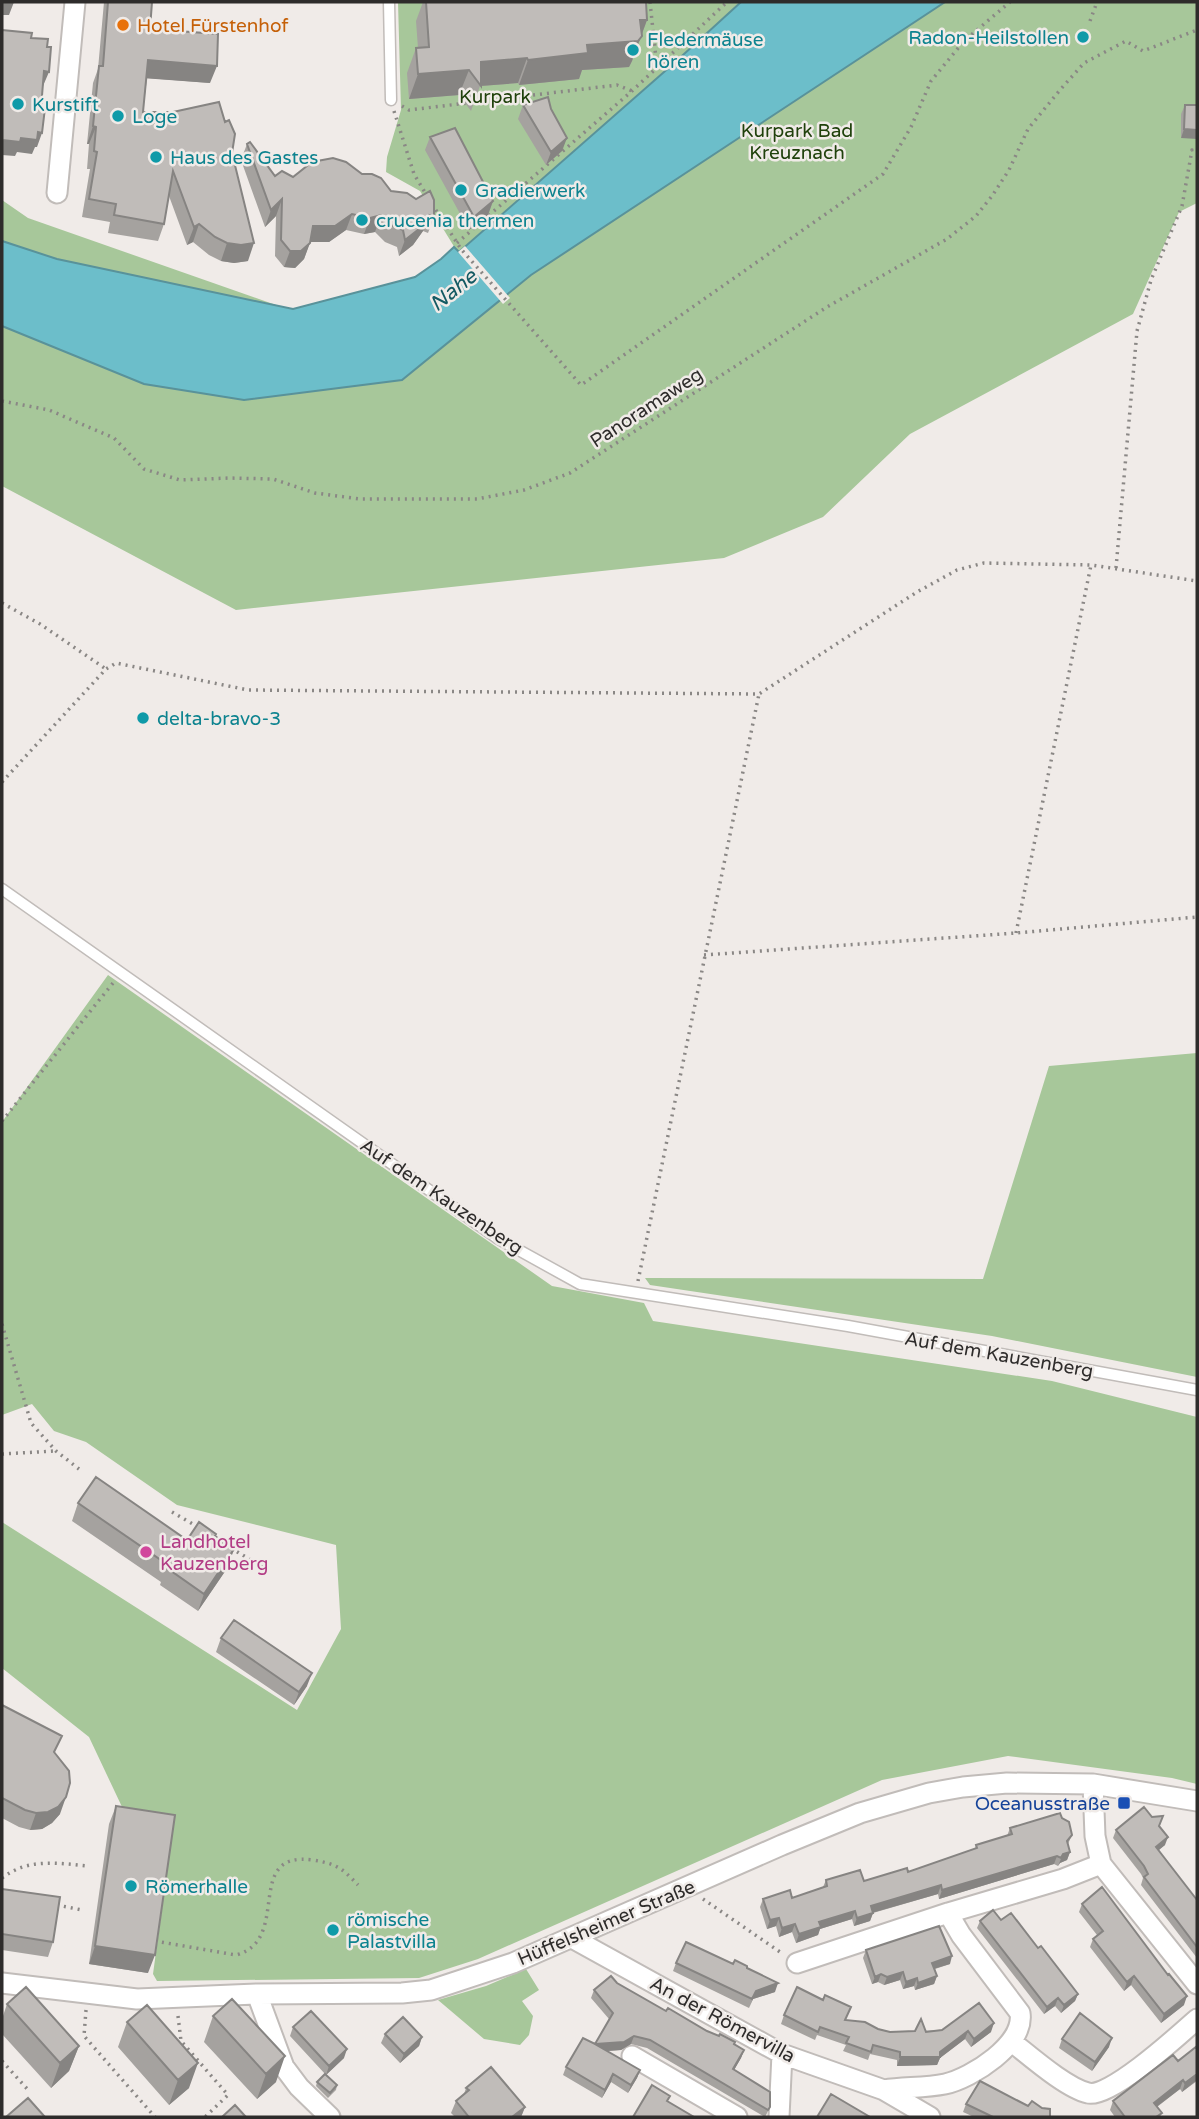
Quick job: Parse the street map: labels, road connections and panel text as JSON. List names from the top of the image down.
{
  "streets": {
    "street": ["Hüffelsheimer Straße", "An der Römervilla"],
    "lane": ["Auf dem Kauzenberg"],
    "path": ["Panoramaweg"]
  },
  "crossings": [
    ["Hüffelsheimer Straße", "An der Römervilla"]
  ],
  "water": ["Nahe"],
  "parks": ["Kurpark", "Kurpark Bad Kreuznach"],
  "places": {
    "other": [
      "Hotel Fürstenhof",
      "Radon-Heilstollen",
      "Fledermäuse hören",
      "Kurstift",
      "Loge",
      "Haus des Gastes",
      "Gradierwerk",
      "crucenia thermen",
      "delta-bravo-3",
      "Landhotel Kauzenberg",
      "Römerhalle",
      "römische Palastvilla"
    ],
    "transit": ["Oceanusstraße"]
  }
}
